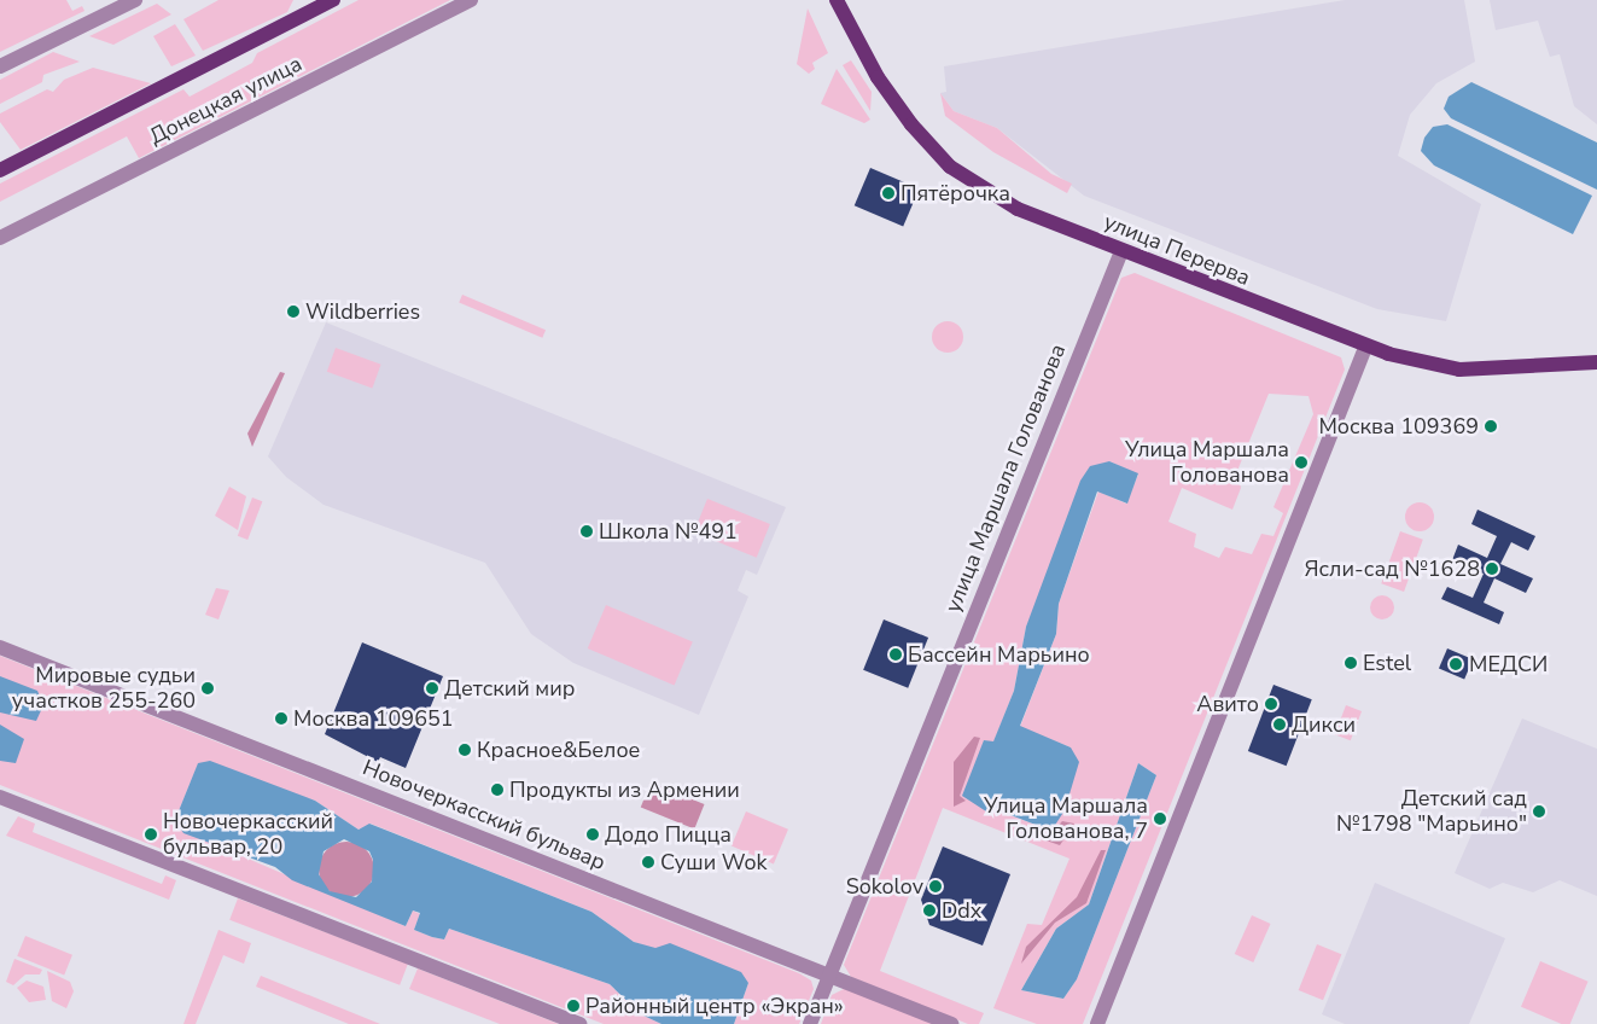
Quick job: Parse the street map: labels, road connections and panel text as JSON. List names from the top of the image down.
{
  "streets": {
    "main road": ["Донецкая улица", "улица Перерва"],
    "street": ["улица Маршала Голованова", "Новочеркасский бульвар"]
  },
  "crossings": [
    ["улица Перерва", "улица Маршала Голованова"],
    ["улица Маршала Голованова", "Новочеркасский бульвар"]
  ],
  "places": [
    "Пятёрочка",
    "Wildberries",
    "Москва 109369",
    "Улица Маршала Голованова",
    "Школа №491",
    "Ясли-сад №1628",
    "Бассейн Марьино",
    "Estel",
    "МЕДСИ",
    "Мировые судьи участков 255-260",
    "Детский мир",
    "Авито",
    "Москва 109651",
    "Дикси",
    "Красное&Белое",
    "Продукты из Армении",
    "Детский сад №1798 \"Марьино\"",
    "Улица Маршала Голованова, 7",
    "Новочеркасский бульвар, 20",
    "Додо Пицца",
    "Суши Wok",
    "Sokolov",
    "Ddx",
    "Районный центр «Экран»"
  ]
}
